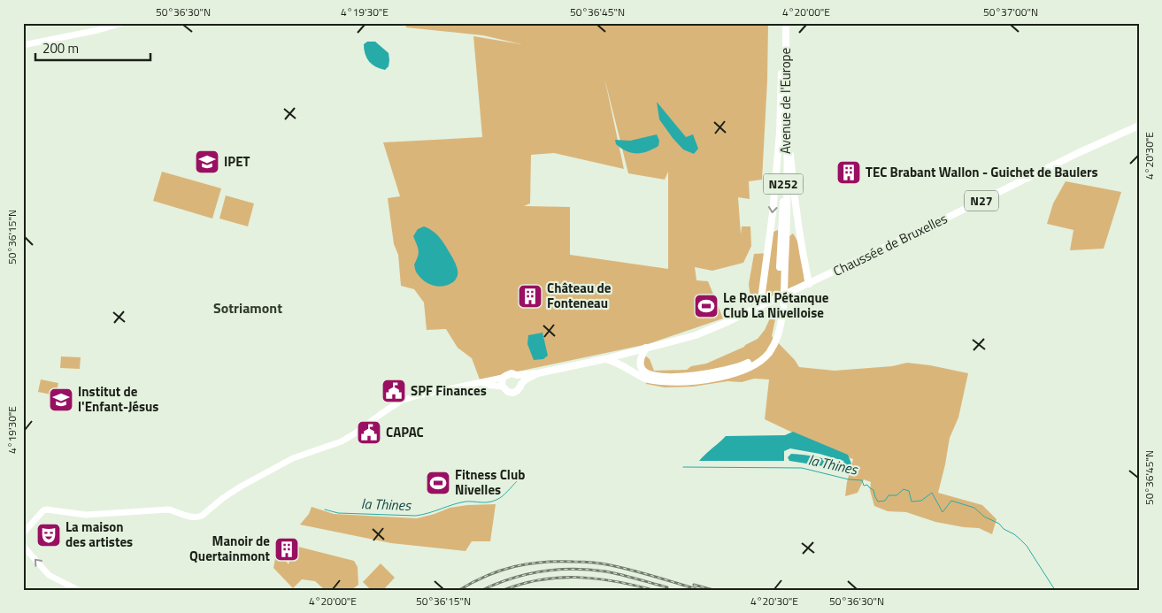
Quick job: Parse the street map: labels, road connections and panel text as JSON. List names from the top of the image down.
{
  "streets": {
    "main road": [
      "Avenue de l'Europe",
      "N252",
      "N27",
      "Chaussée de Bruxelles"
    ]
  },
  "crossings": [
    ["N27", "Chaussée de Bruxelles"]
  ],
  "districts": ["Sotriamont"],
  "water": ["la Thines"],
  "places": {
    "school or university": ["IPET", "Institut de l'Enfant-Jésus"],
    "building": ["TEC Brabant Wallon - Guichet de Baulers", "Château de Fonteneau", "Manoir de Quertainmont"],
    "sports": ["Le Royal Pétanque Club La Nivelloise", "Fitness Club Nivelles"],
    "public building": ["SPF Finances", "CAPAC"],
    "theatre": ["La maison des artistes"]
  },
  "scale_bar": "200 m",
  "coordinates": [
    "50°36'30\"N",
    "4°19'30\"E",
    "50°36'45\"N",
    "4°20'00\"E",
    "50°37'00\"N",
    "4°20'30\"E",
    "50°36'15\"N"
  ]
}
